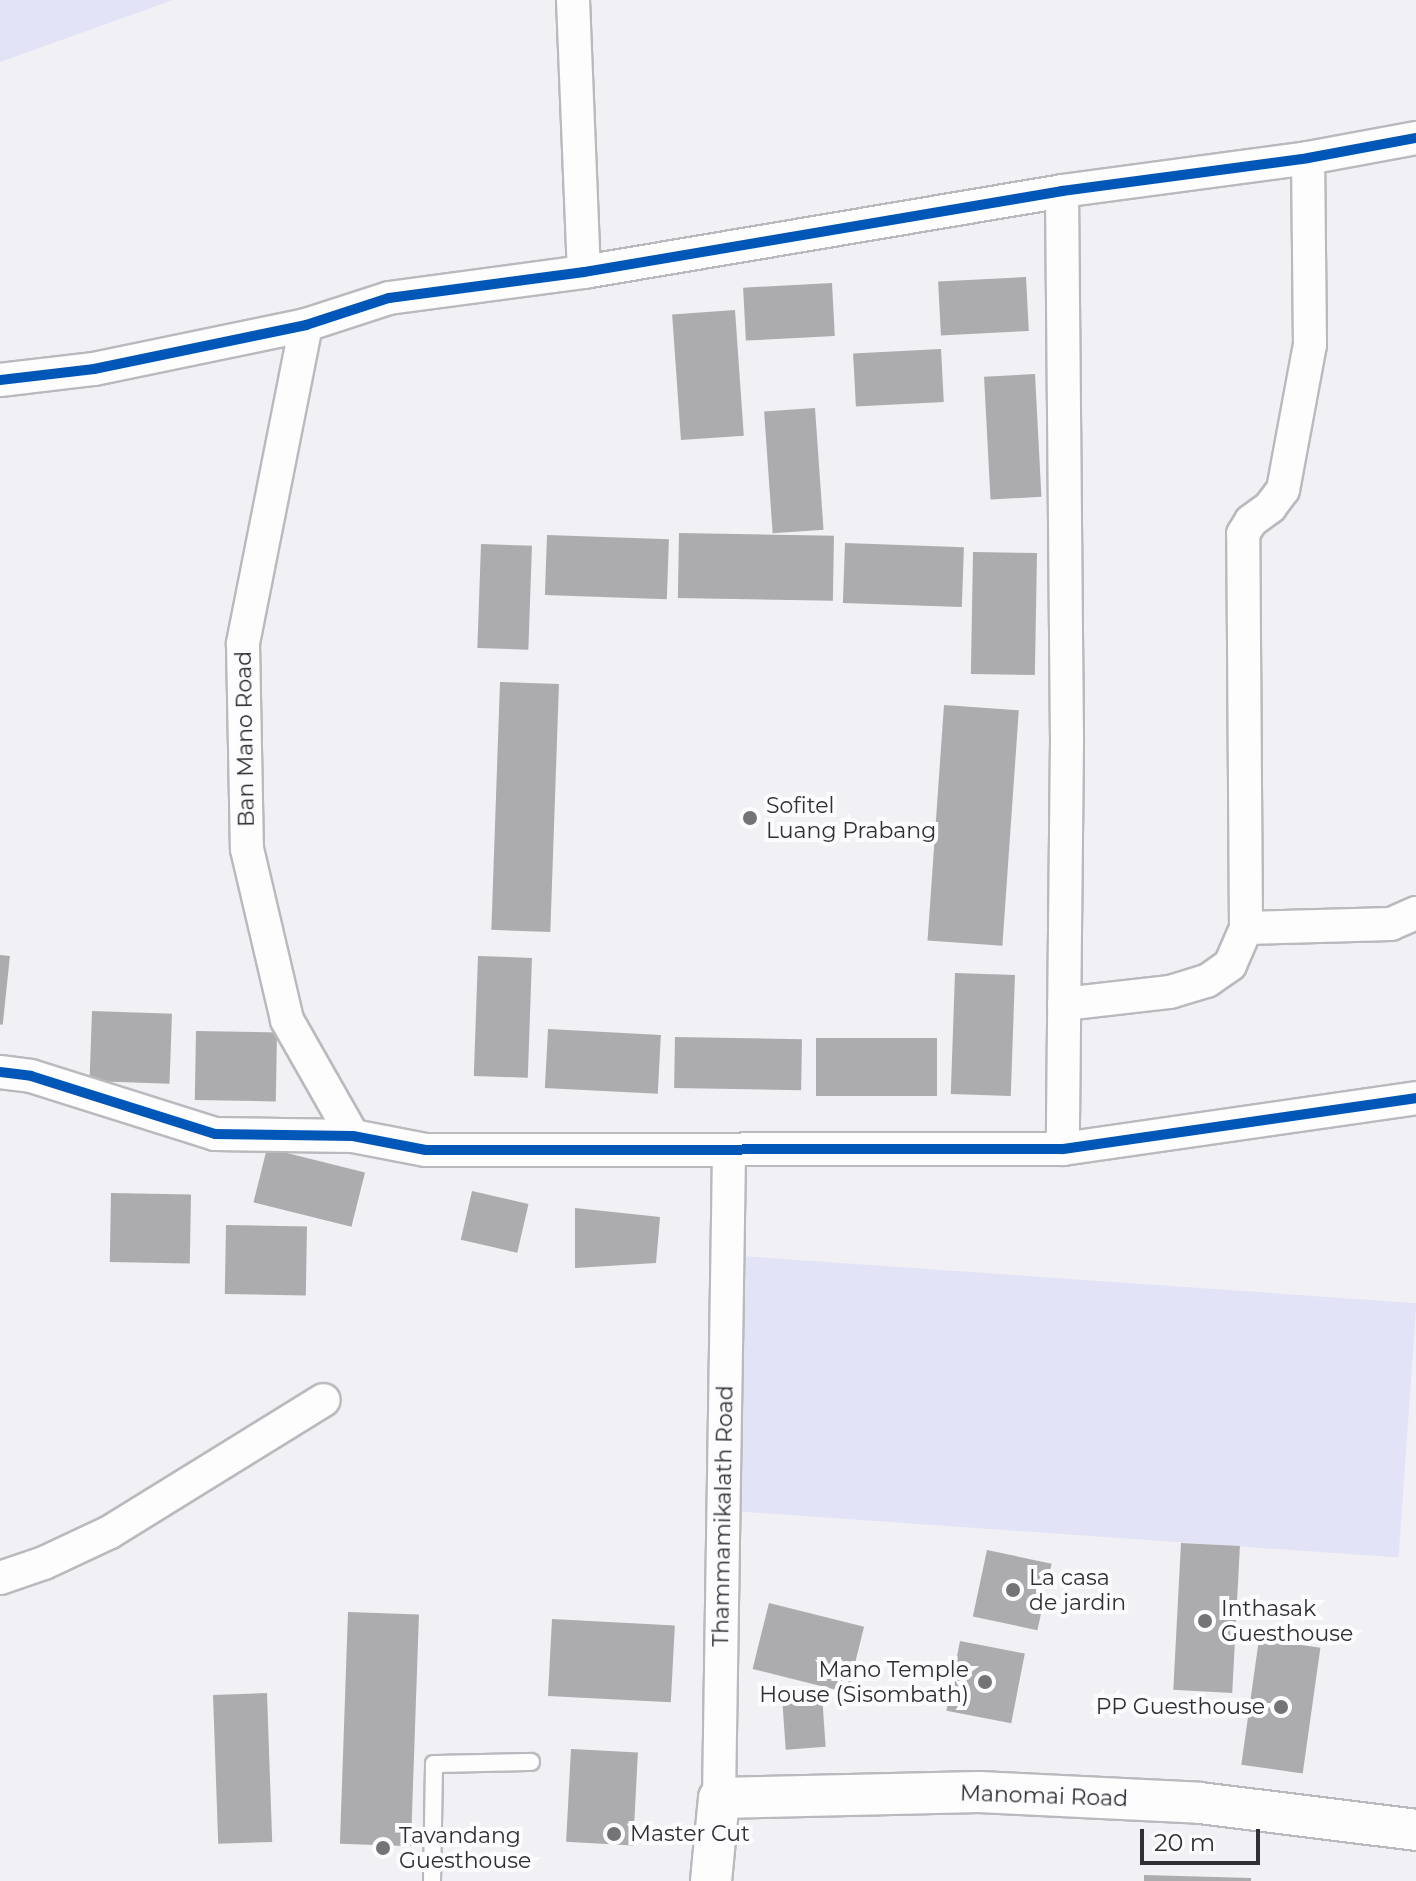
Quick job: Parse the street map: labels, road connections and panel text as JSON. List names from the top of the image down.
{
  "streets": {
    "street": ["Ban Mano Road", "Thammamikalath Road", "Manomai Road"]
  },
  "crossings": [
    ["Thammamikalath Road", "Manomai Road"]
  ],
  "places": [
    "Sofitel Luang Prabang",
    "La casa de jardin",
    "Inthasak Guesthouse",
    "Mano Temple House (Sisombath)",
    "PP Guesthouse",
    "Master Cut",
    "Tavandang Guesthouse"
  ],
  "scale_bar": "20 m"
}
